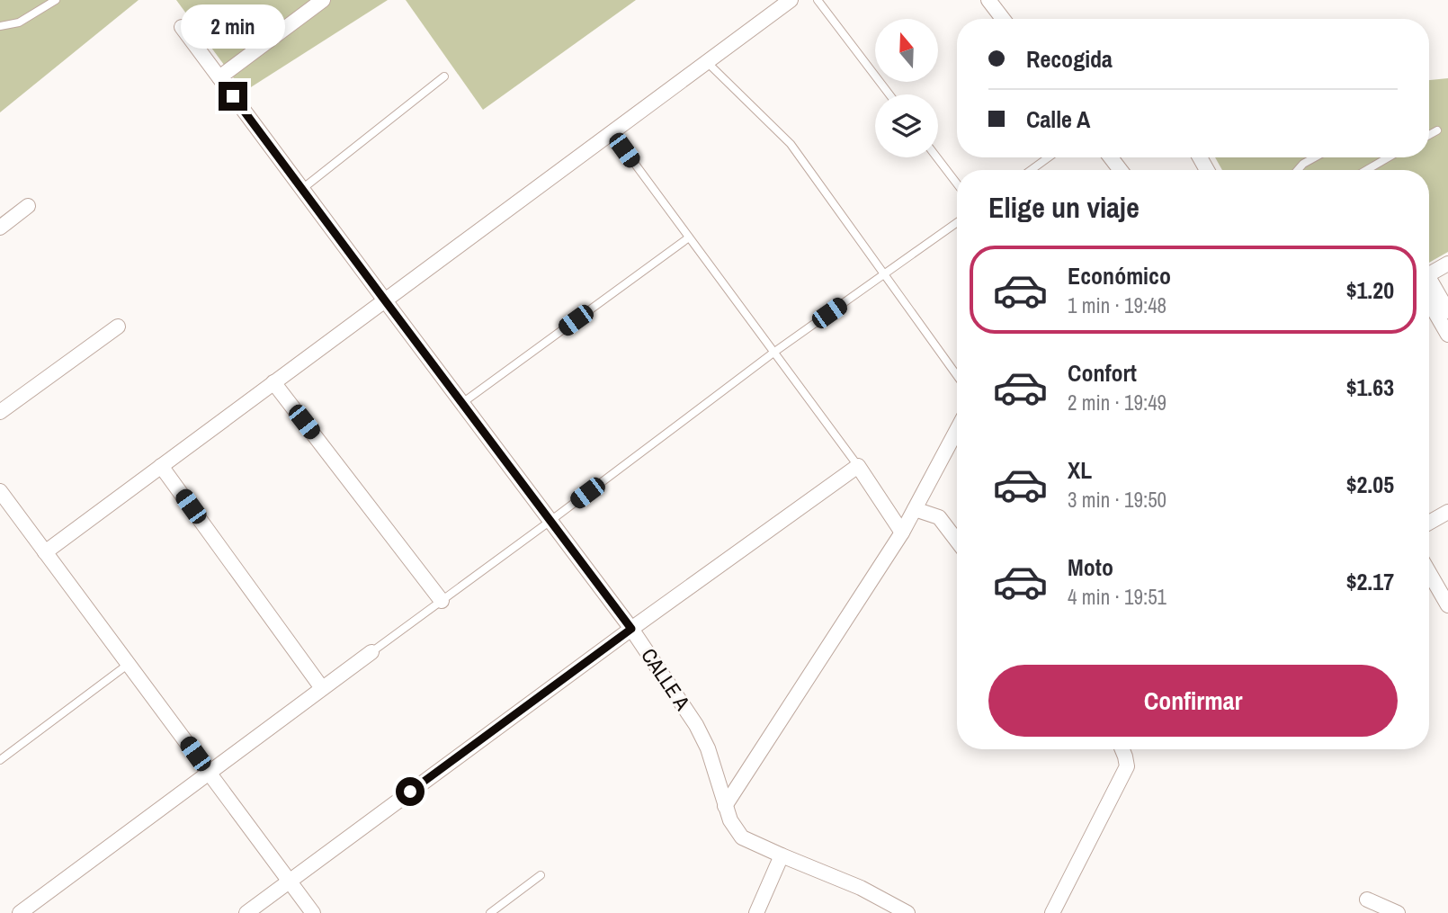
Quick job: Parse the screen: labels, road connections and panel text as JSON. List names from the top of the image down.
{
  "streets": {
    "street": ["CALLE A"]
  },
  "north": "top",
  "page": {
    "bubble": "2 min",
    "banner": ["Recogida", "Calle A"],
    "heading": "Elige un viaje",
    "list": [
      {
        "name": "Económico",
        "note": "1 min · 19:48",
        "value": "$1.20"
      },
      {
        "name": "Confort",
        "note": "2 min · 19:49",
        "value": "$1.63"
      },
      {
        "name": "XL",
        "note": "3 min · 19:50",
        "value": "$2.05"
      },
      {
        "name": "Moto",
        "note": "4 min · 19:51",
        "value": "$2.17"
      }
    ],
    "buttons": "Confirmar"
  }
}
